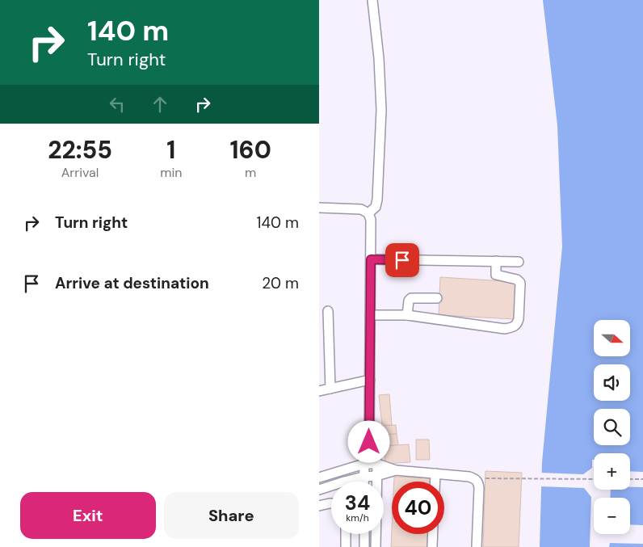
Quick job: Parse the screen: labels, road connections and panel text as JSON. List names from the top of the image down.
{
  "north": "right",
  "page": {
    "turn": ["140 m", "Turn right"],
    "eta": [
      "22:55",
      "Arrival",
      "1",
      "min",
      "160",
      "m"
    ],
    "list": [
      {
        "name": "Turn right",
        "value": "140 m"
      },
      {
        "name": "Arrive at destination",
        "value": "20 m"
      }
    ],
    "map_buttons": ["+", "−"],
    "speed": "34 km/h",
    "limit": "40",
    "buttons": ["Exit", "Share"]
  }
}
